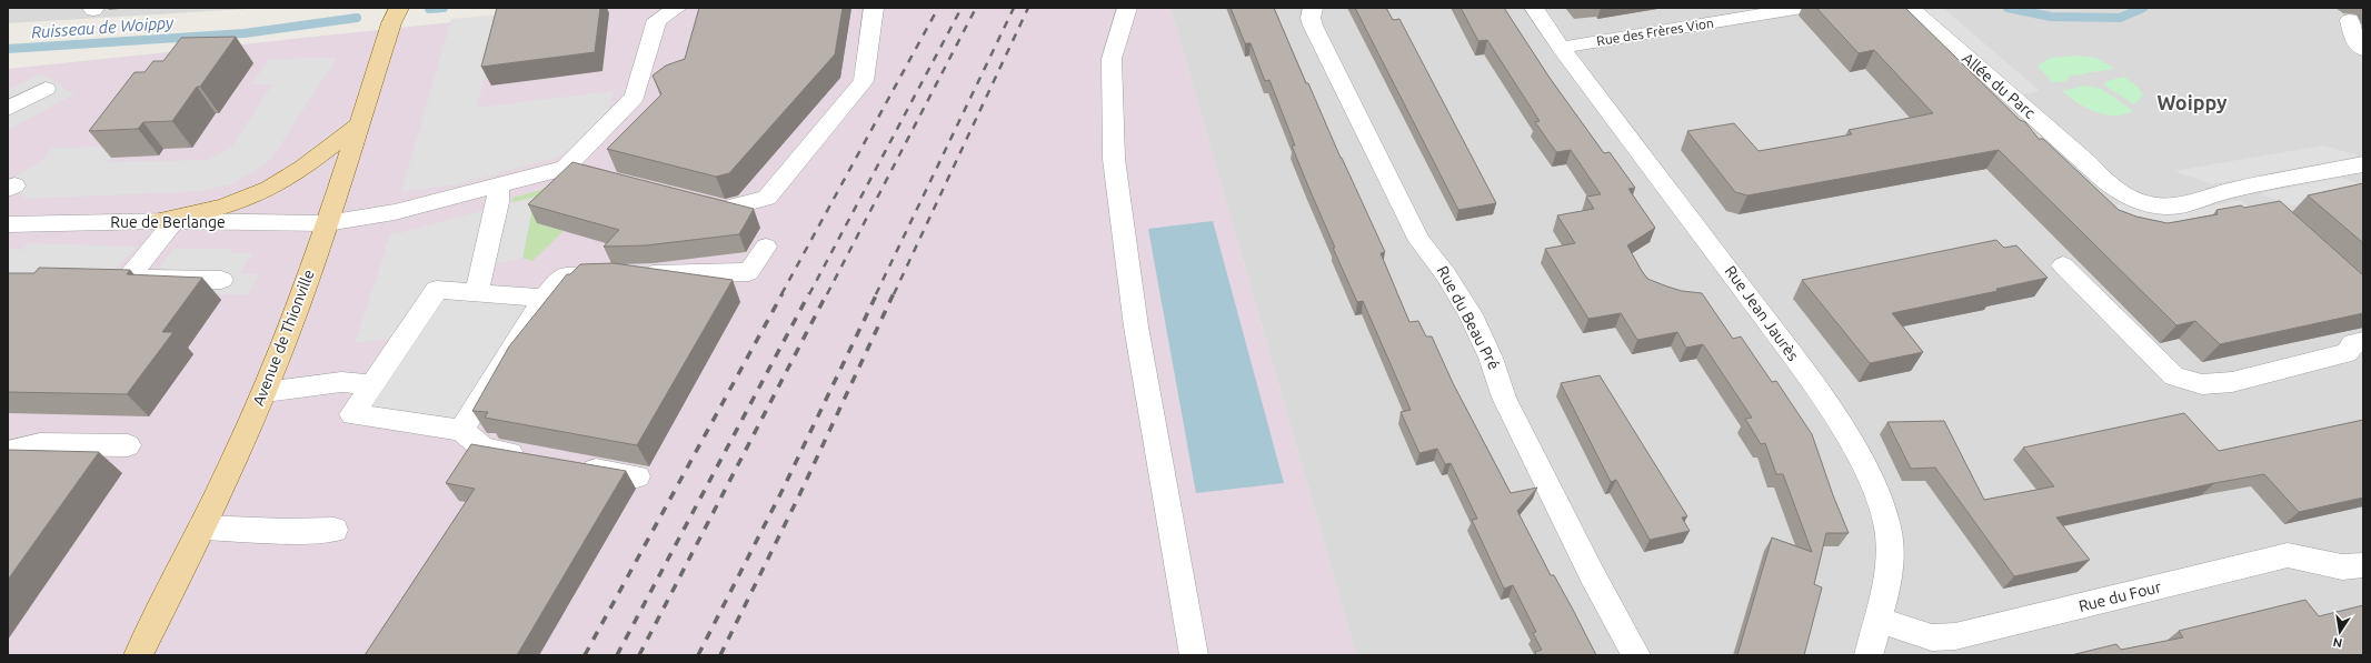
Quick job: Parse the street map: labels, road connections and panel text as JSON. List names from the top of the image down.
{
  "streets": {
    "main road": ["Avenue de Thionville"],
    "street": [
      "Rue des Frères Vion",
      "Allée du Parc",
      "Rue de Berlange",
      "Rue Jean Jaurès",
      "Rue du Beau Pré",
      "Rue du Four"
    ]
  },
  "crossings": [
    ["Rue des Frères Vion", "Rue Jean Jaurès"],
    ["Rue de Berlange", "Avenue de Thionville"],
    ["Rue Jean Jaurès", "Rue du Four"]
  ],
  "districts": ["Woippy"],
  "water": ["Ruisseau de Woippy"],
  "north": "bottom"
}
